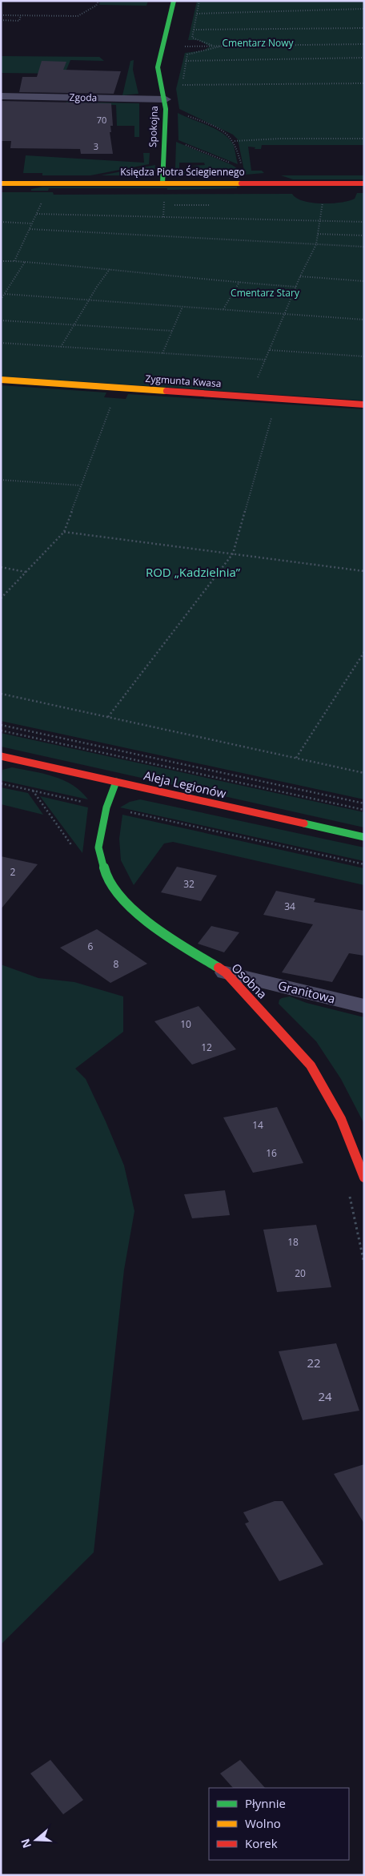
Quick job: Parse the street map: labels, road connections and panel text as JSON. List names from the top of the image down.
{
  "streets": {
    "street": [
      "Zgoda",
      "Spokojna",
      "Księdza Piotra Ściegiennego",
      "Zygmunta Kwasa",
      "Aleja Legionów",
      "Osobna",
      "Granitowa"
    ]
  },
  "crossings": [
    ["Zgoda", "Spokojna"],
    ["Spokojna", "Księdza Piotra Ściegiennego"],
    ["Aleja Legionów", "Osobna"],
    ["Osobna", "Granitowa"]
  ],
  "parks": ["Cmentarz Nowy", "Cmentarz Stary", "ROD „Kadzielnia”"],
  "house_numbers": [
    "70",
    "3",
    "2",
    "32",
    "34",
    "6",
    "8",
    "10",
    "12",
    "14",
    "16",
    "18",
    "20",
    "22",
    "24"
  ],
  "legend": ["Płynnie", "Wolno", "Korek"],
  "north": "left"
}
